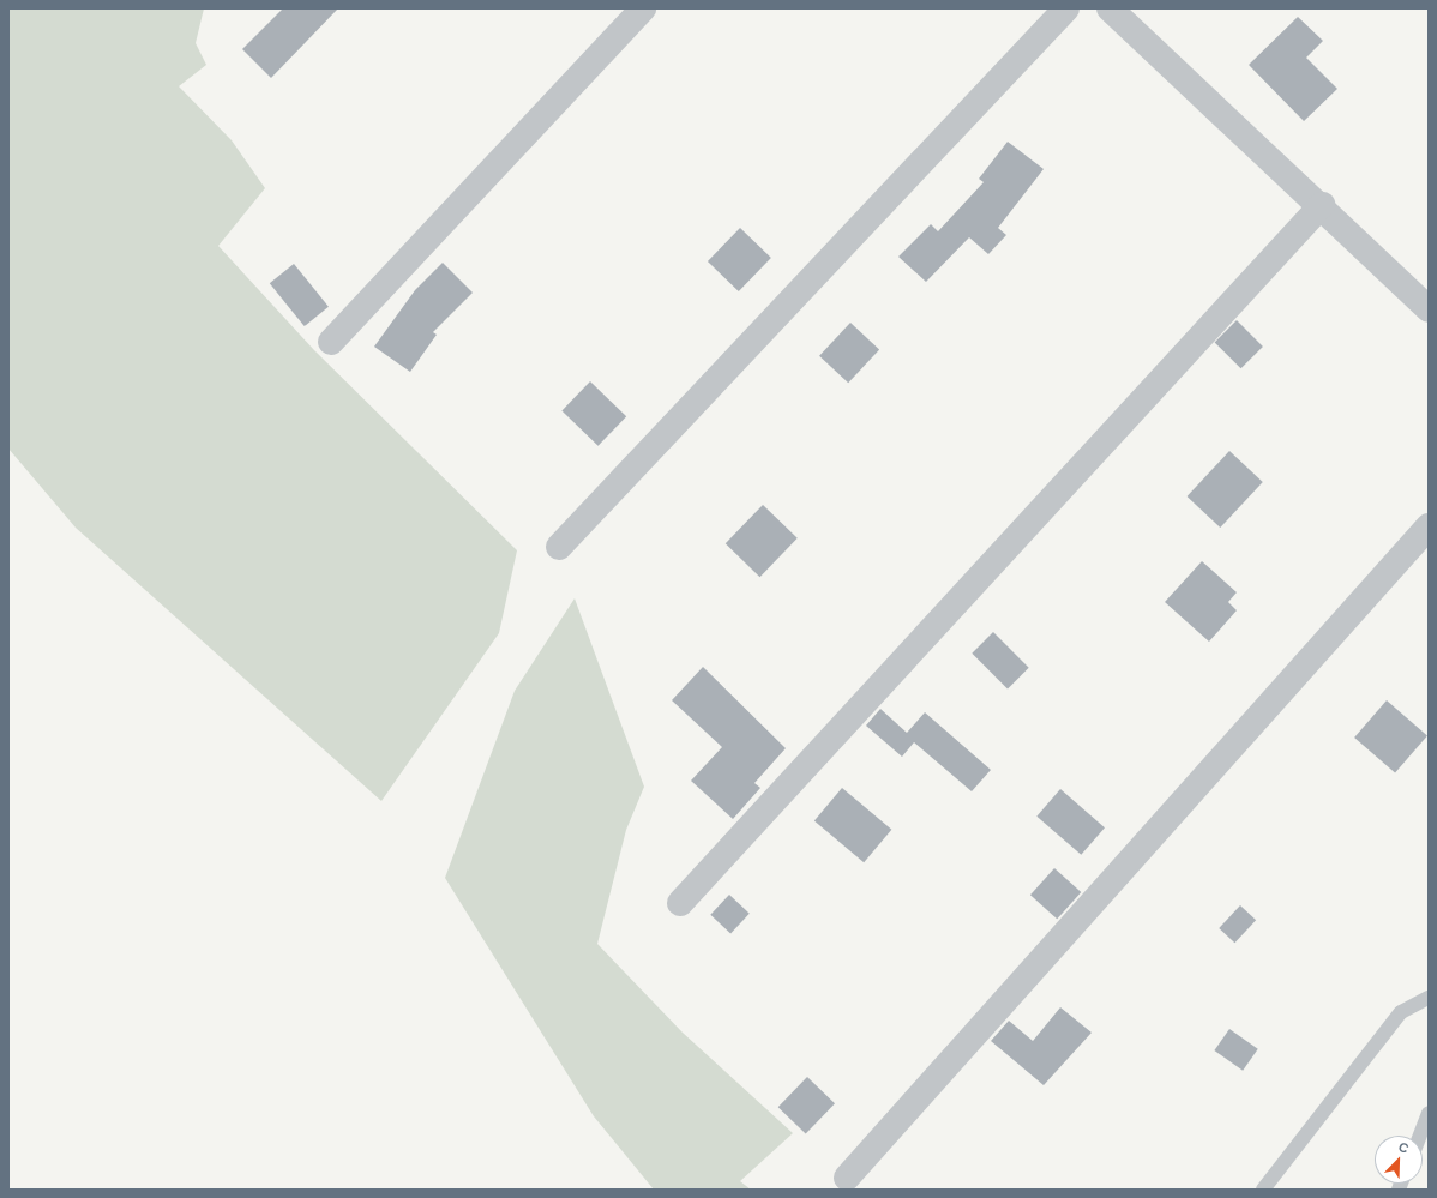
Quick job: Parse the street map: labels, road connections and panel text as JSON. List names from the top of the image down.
{
  "north": "top right"
}
